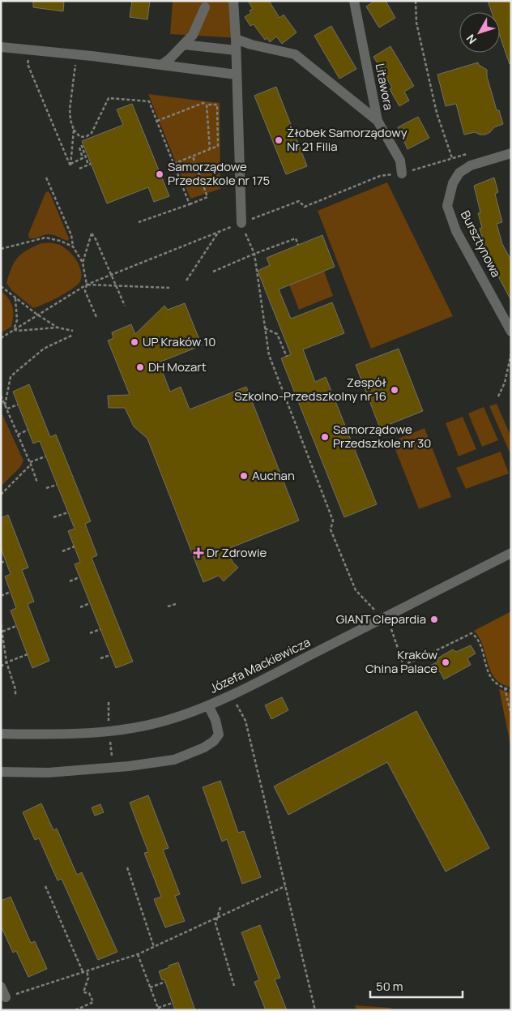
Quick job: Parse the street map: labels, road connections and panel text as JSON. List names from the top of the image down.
{
  "streets": {
    "street": ["Litawora", "Bursztynowa", "Józefa Mackiewicza"]
  },
  "places": {
    "other": [
      "Żłobek Samorządowy Nr 21 Filia",
      "Samorządowe Przedszkole nr 175",
      "UP Kraków 10",
      "DH Mozart",
      "Zespół Szkolno-Przedszkolny nr 16",
      "Samorządowe Przedszkole nr 30",
      "Auchan",
      "GIANT Clepardia",
      "Kraków China Palace"
    ],
    "health": ["Dr Zdrowie"]
  },
  "scale_bar": "50 m",
  "north": "bottom left"
}
